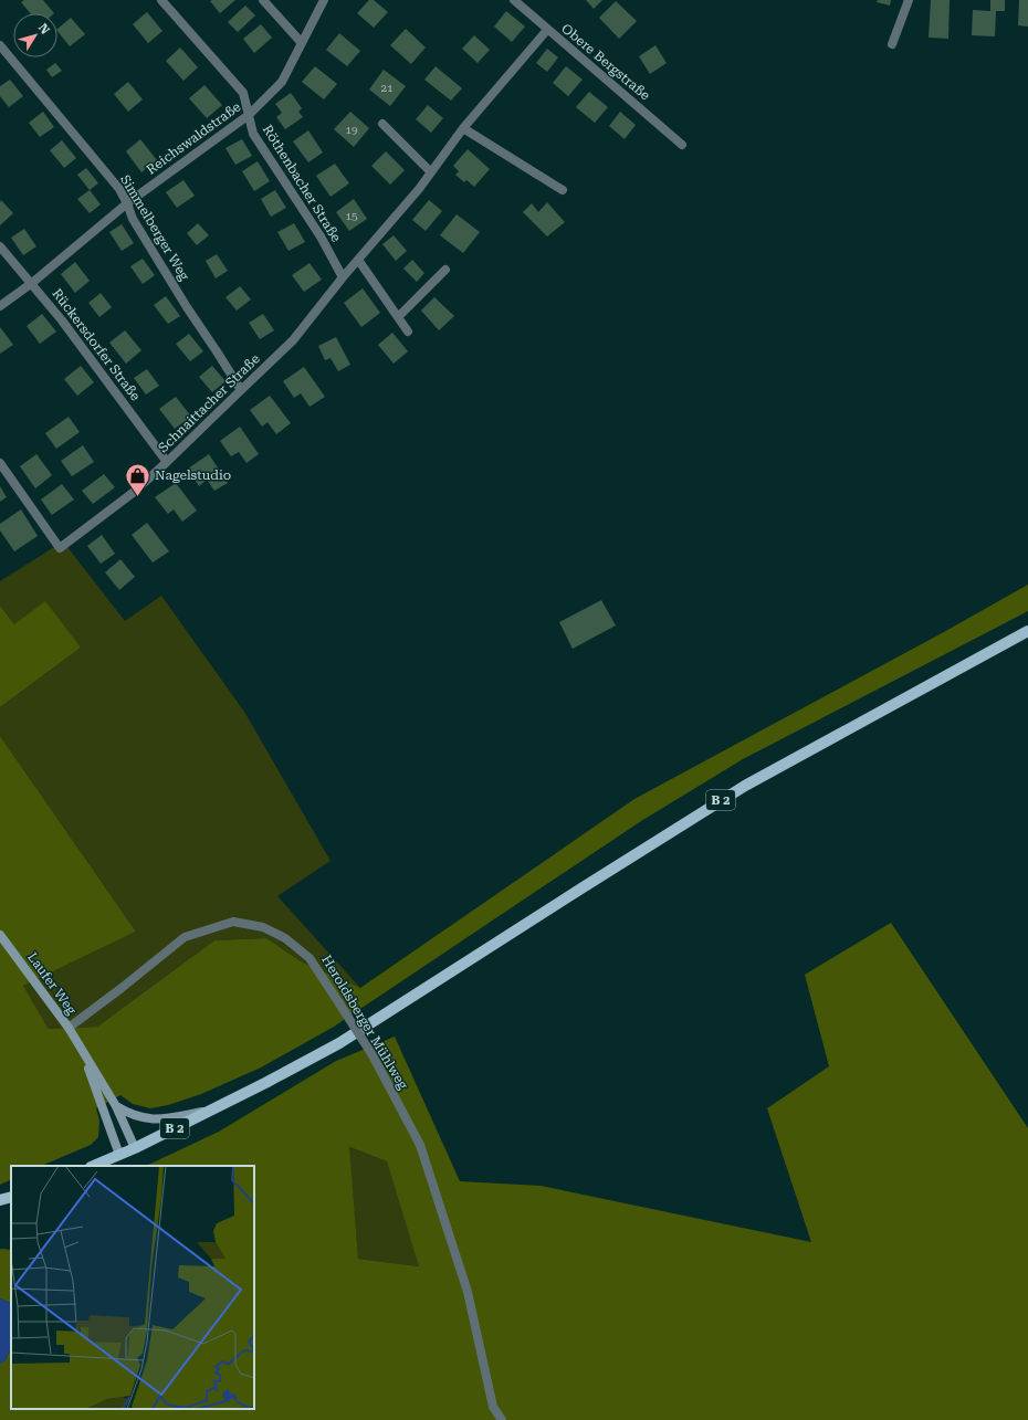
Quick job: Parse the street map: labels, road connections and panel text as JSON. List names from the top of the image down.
{
  "streets": {
    "main road": ["B 2"],
    "street": [
      "Obere Bergstraße",
      "Reichswaldstraße",
      "Röthenbacher Straße",
      "Simmelberger Weg",
      "Rückersdorfer Straße",
      "Schnaittacher Straße",
      "Laufer Weg",
      "Heroldsberger Mühlweg"
    ]
  },
  "crossings": [
    ["Obere Bergstraße", "Schnaittacher Straße"],
    ["Reichswaldstraße", "Röthenbacher Straße"],
    ["Reichswaldstraße", "Simmelberger Weg"],
    ["Reichswaldstraße", "Rückersdorfer Straße"],
    ["Röthenbacher Straße", "Schnaittacher Straße"],
    ["Simmelberger Weg", "Schnaittacher Straße"],
    ["Rückersdorfer Straße", "Schnaittacher Straße"],
    ["B 2", "Laufer Weg"],
    ["Laufer Weg", "Heroldsberger Mühlweg"]
  ],
  "places": {
    "shop": ["Nagelstudio"]
  },
  "house_numbers": ["21", "19", "15"],
  "north": "top right"
}
